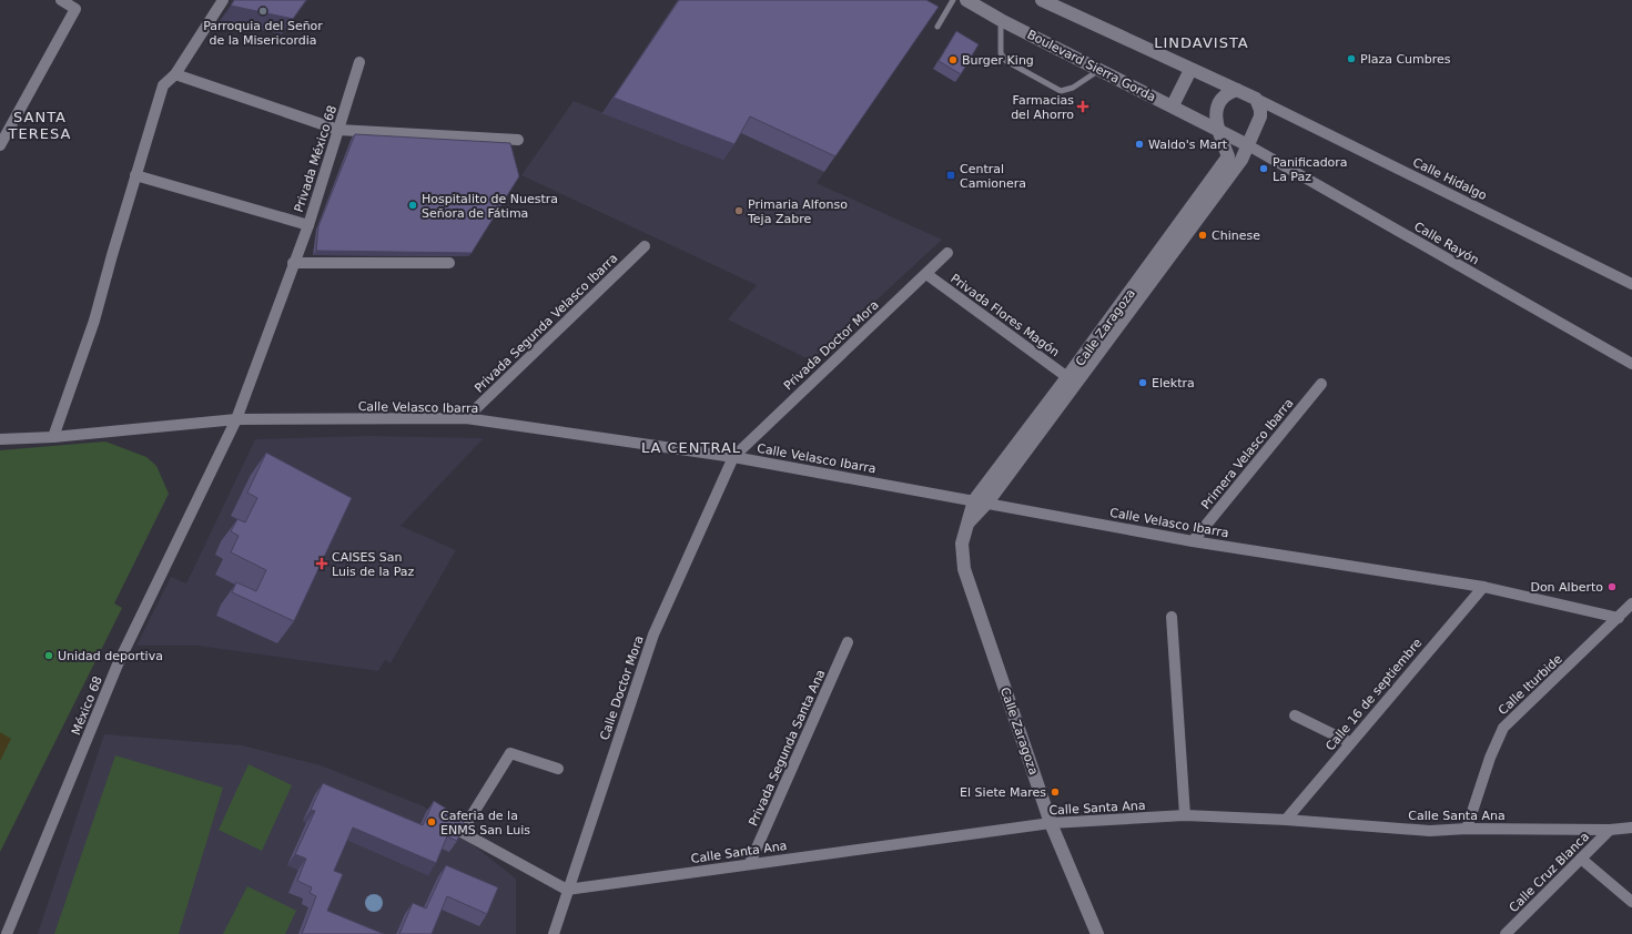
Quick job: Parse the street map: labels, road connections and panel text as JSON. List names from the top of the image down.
{
  "streets": {
    "street": [
      "Boulevard Sierra Gorda",
      "Privada México 68",
      "Calle Hidalgo",
      "Calle Rayón",
      "Privada Flores Magón",
      "Privada Segunda Velasco Ibarra",
      "Calle Zaragoza",
      "Privada Doctor Mora",
      "Calle Velasco Ibarra",
      "Primera Velasco Ibarra",
      "Calle Iturbide",
      "Calle Doctor Mora",
      "Calle 16 de septiembre",
      "México 68",
      "Privada Segunda Santa Ana",
      "Calle Santa Ana",
      "Calle Cruz Blanca"
    ]
  },
  "crossings": [
    ["Boulevard Sierra Gorda", "Calle Hidalgo"],
    ["Boulevard Sierra Gorda", "Calle Rayón"],
    ["Boulevard Sierra Gorda", "Calle Zaragoza"],
    ["Privada México 68", "Calle Velasco Ibarra"],
    ["Privada México 68", "México 68"],
    ["Calle Hidalgo", "Calle Rayón"],
    ["Calle Hidalgo", "Calle Zaragoza"],
    ["Calle Rayón", "Calle Zaragoza"],
    ["Privada Flores Magón", "Calle Zaragoza"],
    ["Privada Flores Magón", "Privada Doctor Mora"],
    ["Privada Segunda Velasco Ibarra", "Calle Velasco Ibarra"],
    ["Calle Zaragoza", "Calle Velasco Ibarra"],
    ["Calle Zaragoza", "Calle Santa Ana"],
    ["Privada Doctor Mora", "Calle Velasco Ibarra"],
    ["Privada Doctor Mora", "Calle Doctor Mora"],
    ["Calle Velasco Ibarra", "Primera Velasco Ibarra"],
    ["Calle Velasco Ibarra", "Calle Iturbide"],
    ["Calle Velasco Ibarra", "Calle Doctor Mora"],
    ["Calle Velasco Ibarra", "Calle 16 de septiembre"],
    ["Calle Velasco Ibarra", "México 68"],
    ["Calle Iturbide", "Calle Santa Ana"],
    ["Calle Doctor Mora", "Calle Santa Ana"],
    ["Calle 16 de septiembre", "Calle Santa Ana"],
    ["Privada Segunda Santa Ana", "Calle Santa Ana"],
    ["Calle Santa Ana", "Calle Cruz Blanca"]
  ],
  "districts": ["LINDAVISTA", "SANTA TERESA", "LA CENTRAL"],
  "places": {
    "other": [
      "Parroquia del Señor de la Misericordia",
      "Plaza Cumbres",
      "Burger King",
      "Waldo's Mart",
      "Panificadora La Paz",
      "Hospitalito de Nuestra Señora de Fátima",
      "Primaria Alfonso Teja Zabre",
      "Chinese",
      "Elektra",
      "Don Alberto",
      "Unidad deportiva",
      "El Siete Mares",
      "Caferia de la ENMS San Luis"
    ],
    "health": ["Farmacias del Ahorro", "CAISES San Luis de la Paz"],
    "transit": ["Central Camionera"]
  }
}
